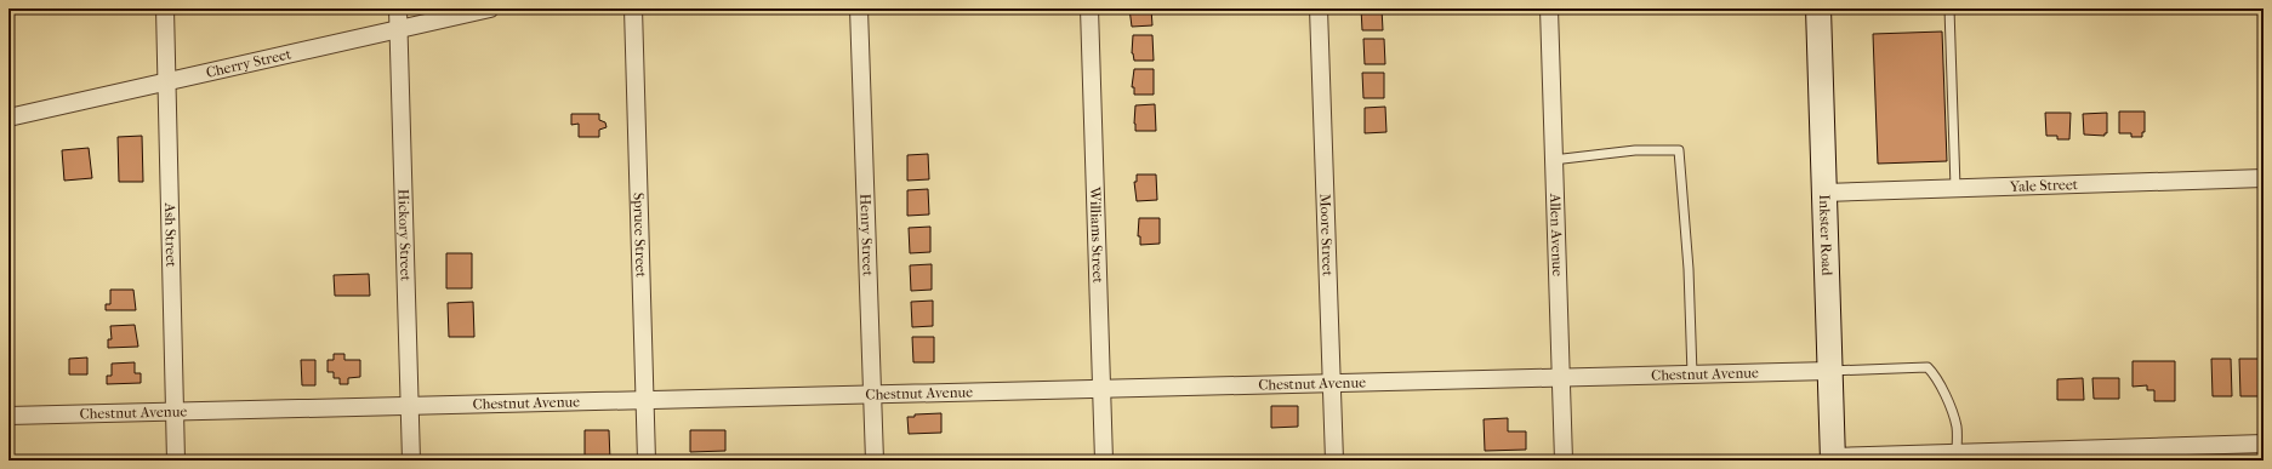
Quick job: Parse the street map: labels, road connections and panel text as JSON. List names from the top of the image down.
{
  "streets": {
    "main road": ["Inkster Road"],
    "street": [
      "Cherry Street",
      "Yale Street",
      "Hickory Street",
      "Henry Street",
      "Williams Street",
      "Ash Street",
      "Spruce Street",
      "Moore Street",
      "Allen Avenue",
      "Chestnut Avenue"
    ]
  },
  "crossings": [
    ["Cherry Street", "Hickory Street"],
    ["Cherry Street", "Ash Street"],
    ["Yale Street", "Inkster Road"],
    ["Hickory Street", "Chestnut Avenue"],
    ["Henry Street", "Chestnut Avenue"],
    ["Williams Street", "Chestnut Avenue"],
    ["Inkster Road", "Chestnut Avenue"],
    ["Ash Street", "Chestnut Avenue"],
    ["Spruce Street", "Chestnut Avenue"],
    ["Moore Street", "Chestnut Avenue"],
    ["Allen Avenue", "Chestnut Avenue"]
  ]
}
